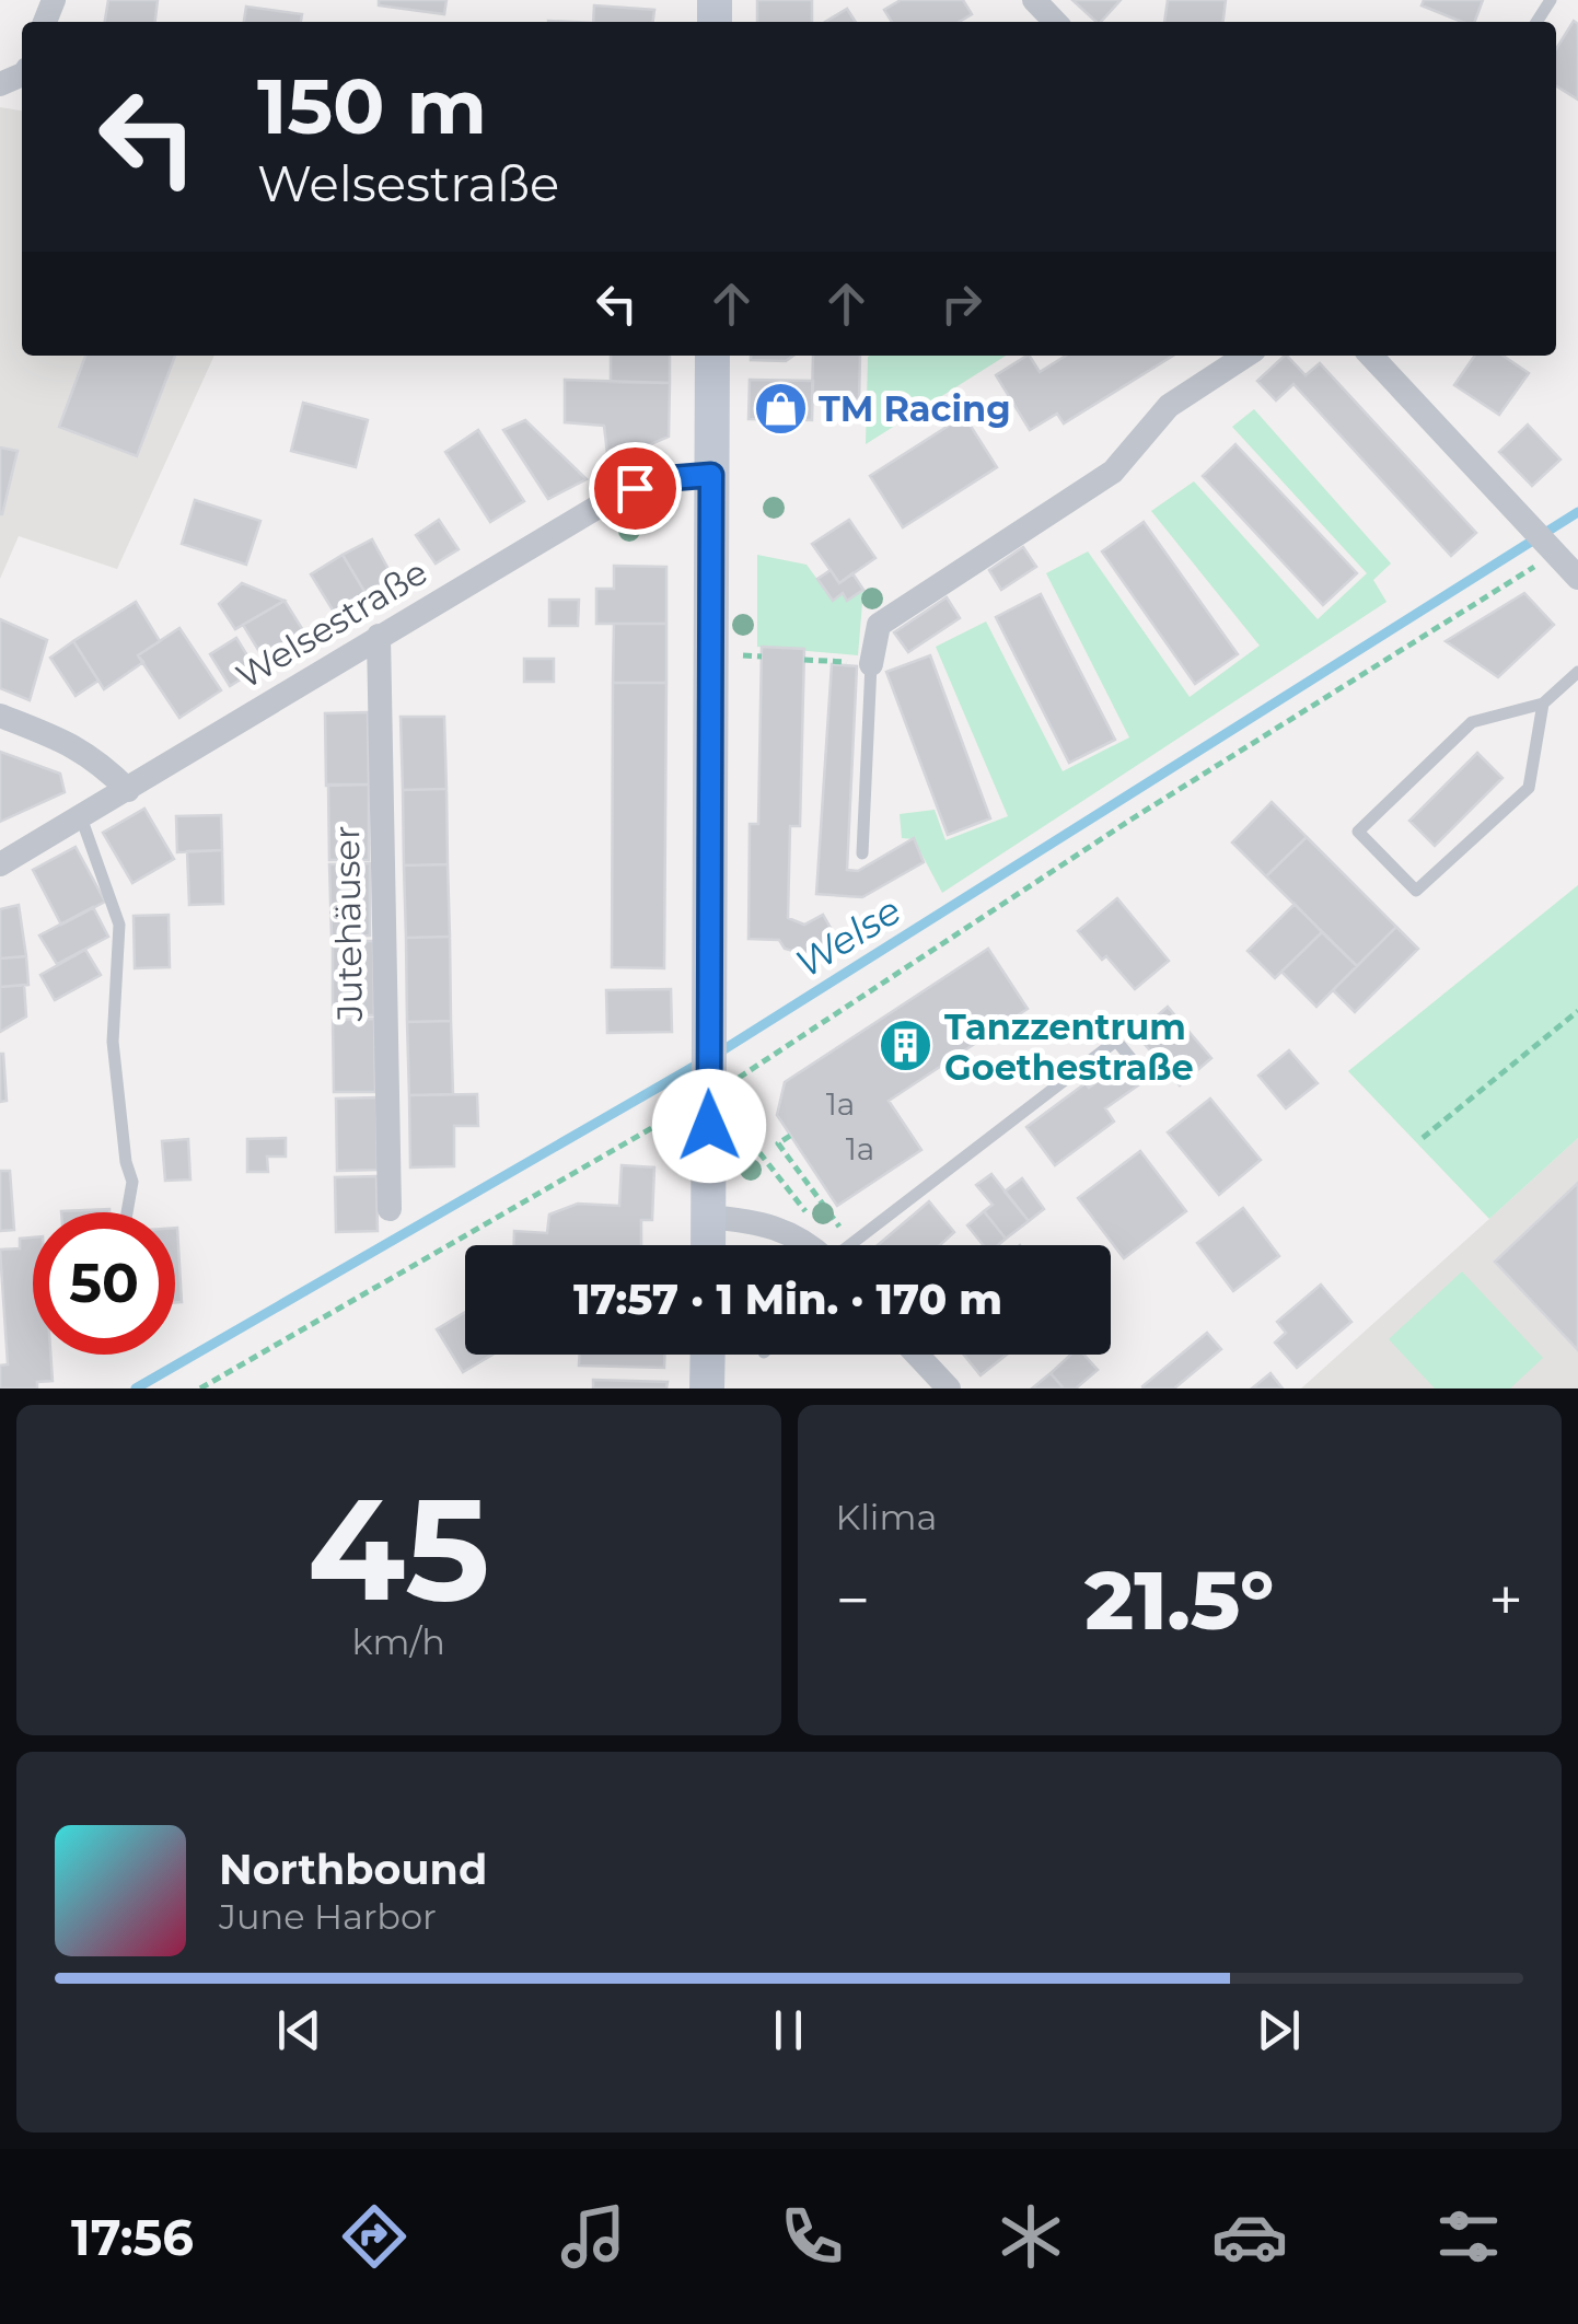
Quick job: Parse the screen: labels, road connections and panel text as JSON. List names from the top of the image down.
{
  "streets": {
    "street": ["Welsestraße", "Jutehäuser"]
  },
  "crossings": [
    ["Welsestraße", "Jutehäuser"]
  ],
  "water": ["Welse"],
  "places": {
    "shop": ["TM Racing"],
    "building": ["Tanzzentrum Goethestraße"]
  },
  "house_numbers": ["1a", "1a"],
  "page": {
    "turn": ["150 m", "Welsestraße"],
    "limit": "50",
    "trip": "17:57 · 1 Min. · 170 m",
    "tile": [
      ["45", "km/h"],
      "Klima"
    ],
    "heat": ["−", "21.5°", "+"],
    "song": ["Northbound", "June Harbor"],
    "tabs": "17:56"
  }
}
